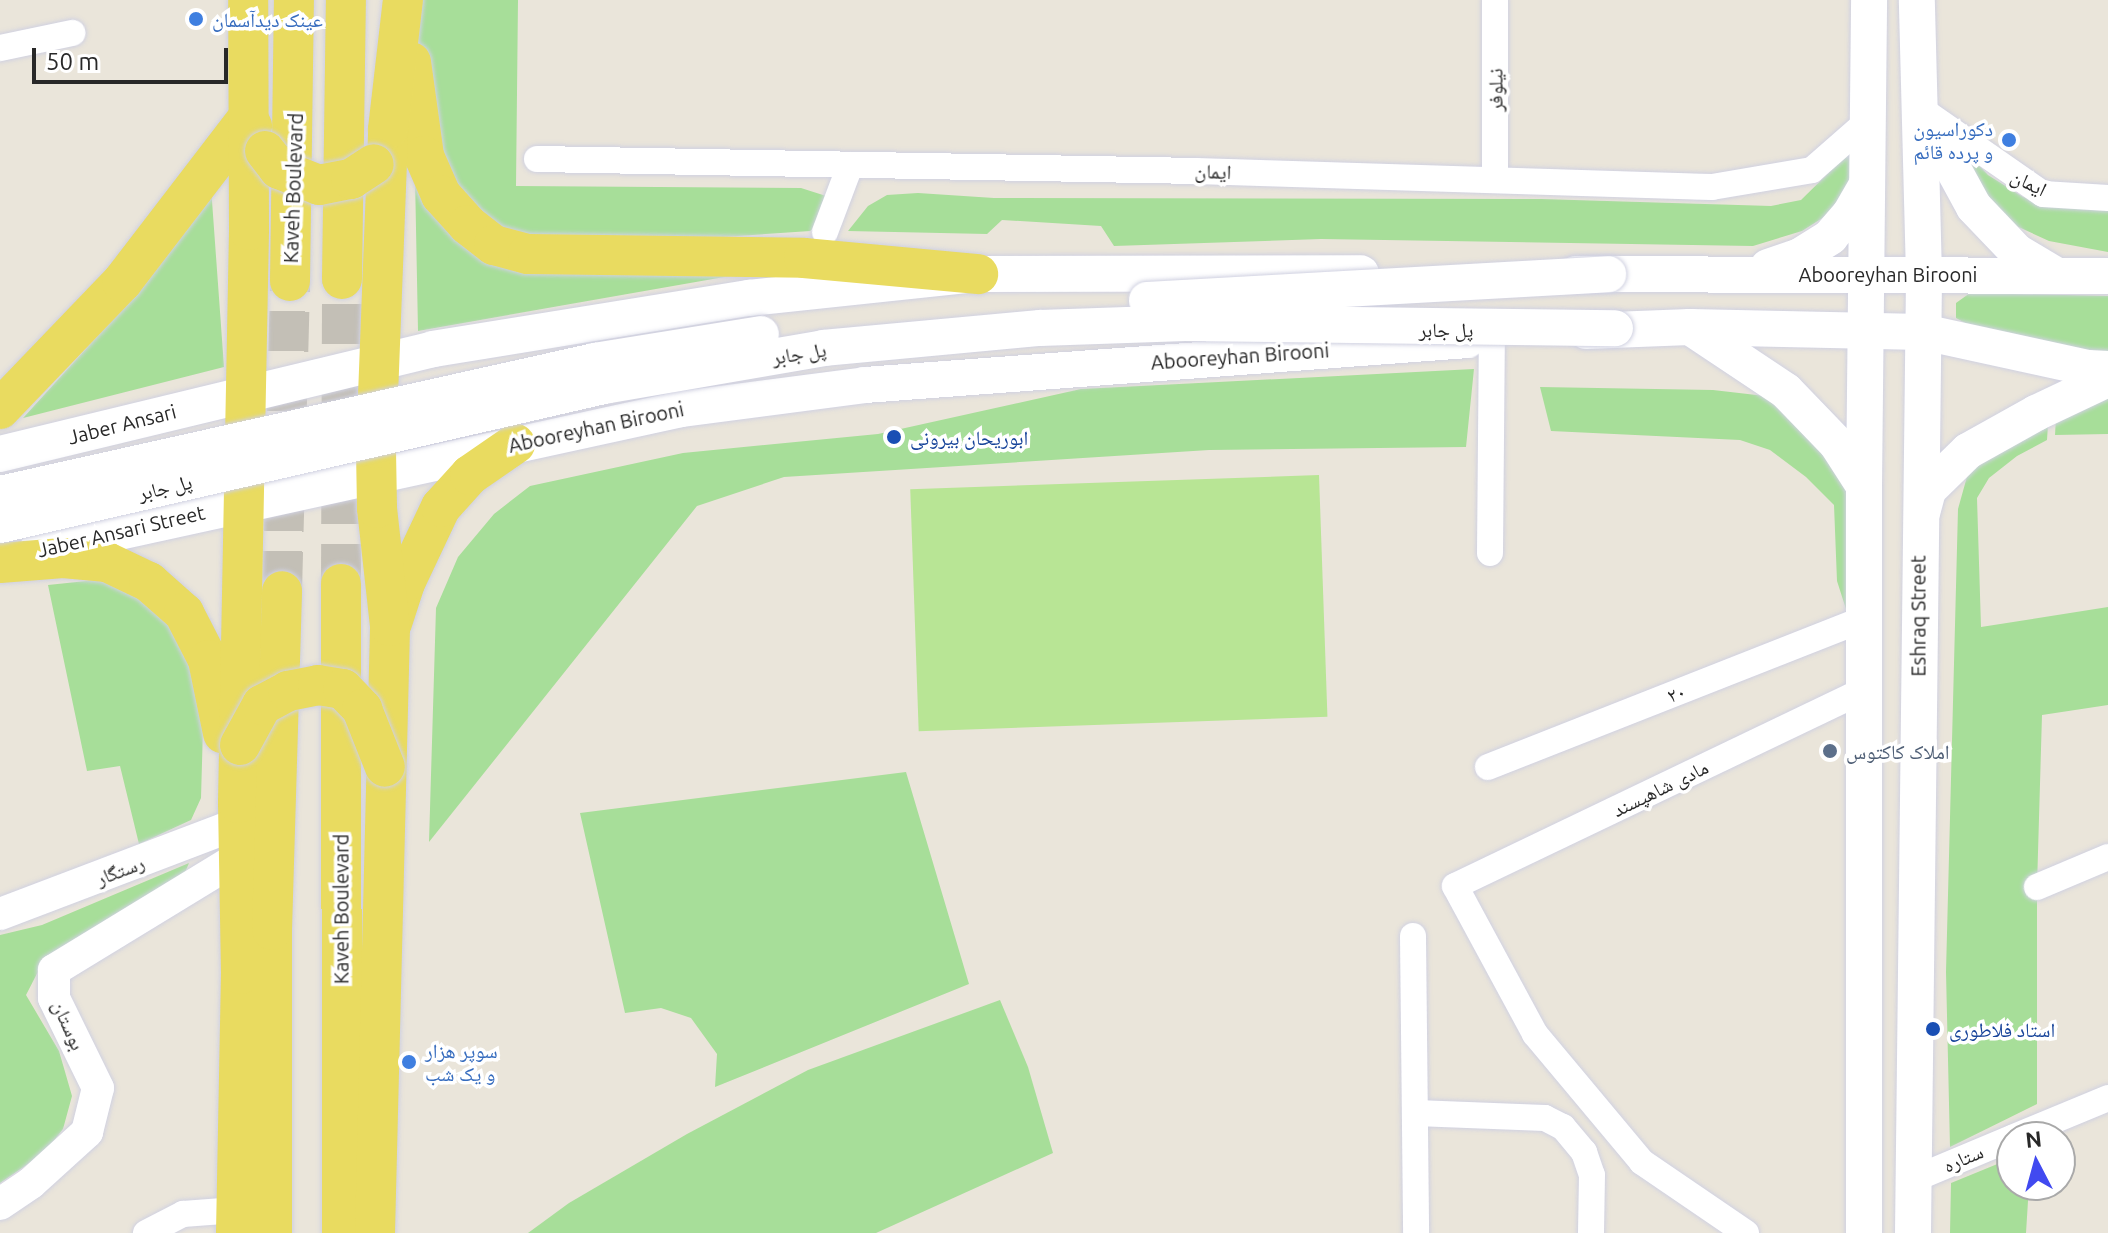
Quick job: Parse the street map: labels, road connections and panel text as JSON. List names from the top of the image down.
{
  "streets": {
    "main road": [
      "Kaveh Boulevard",
      "Abooreyhan Birooni",
      "پل جابر",
      "Jaber Ansari",
      "Jaber Ansari Street",
      "Eshraq Street"
    ],
    "street": [
      "نیلوفر",
      "ایمان",
      "۲۰",
      "مادی شاهپسند",
      "رستگار",
      "بوستان",
      "ستاره"
    ]
  },
  "crossings": [
    ["نیلوفر", "ایمان"],
    ["ایمان", "Eshraq Street"],
    ["Abooreyhan Birooni", "پل جابر"],
    ["Abooreyhan Birooni", "Jaber Ansari"],
    ["Abooreyhan Birooni", "Jaber Ansari Street"],
    ["Abooreyhan Birooni", "Eshraq Street"],
    ["Eshraq Street", "ستاره"],
    ["رستگار", "بوستان"]
  ],
  "places": [
    "عینک دیدآسمان",
    "دکوراسیون و پرده قائم",
    "ابوریحان بیرونی",
    "املاک کاکتوس",
    "استاد فلاطوری",
    "سوپر هزار و یک شب"
  ],
  "scale_bar": "50 m",
  "north": "top"
}
